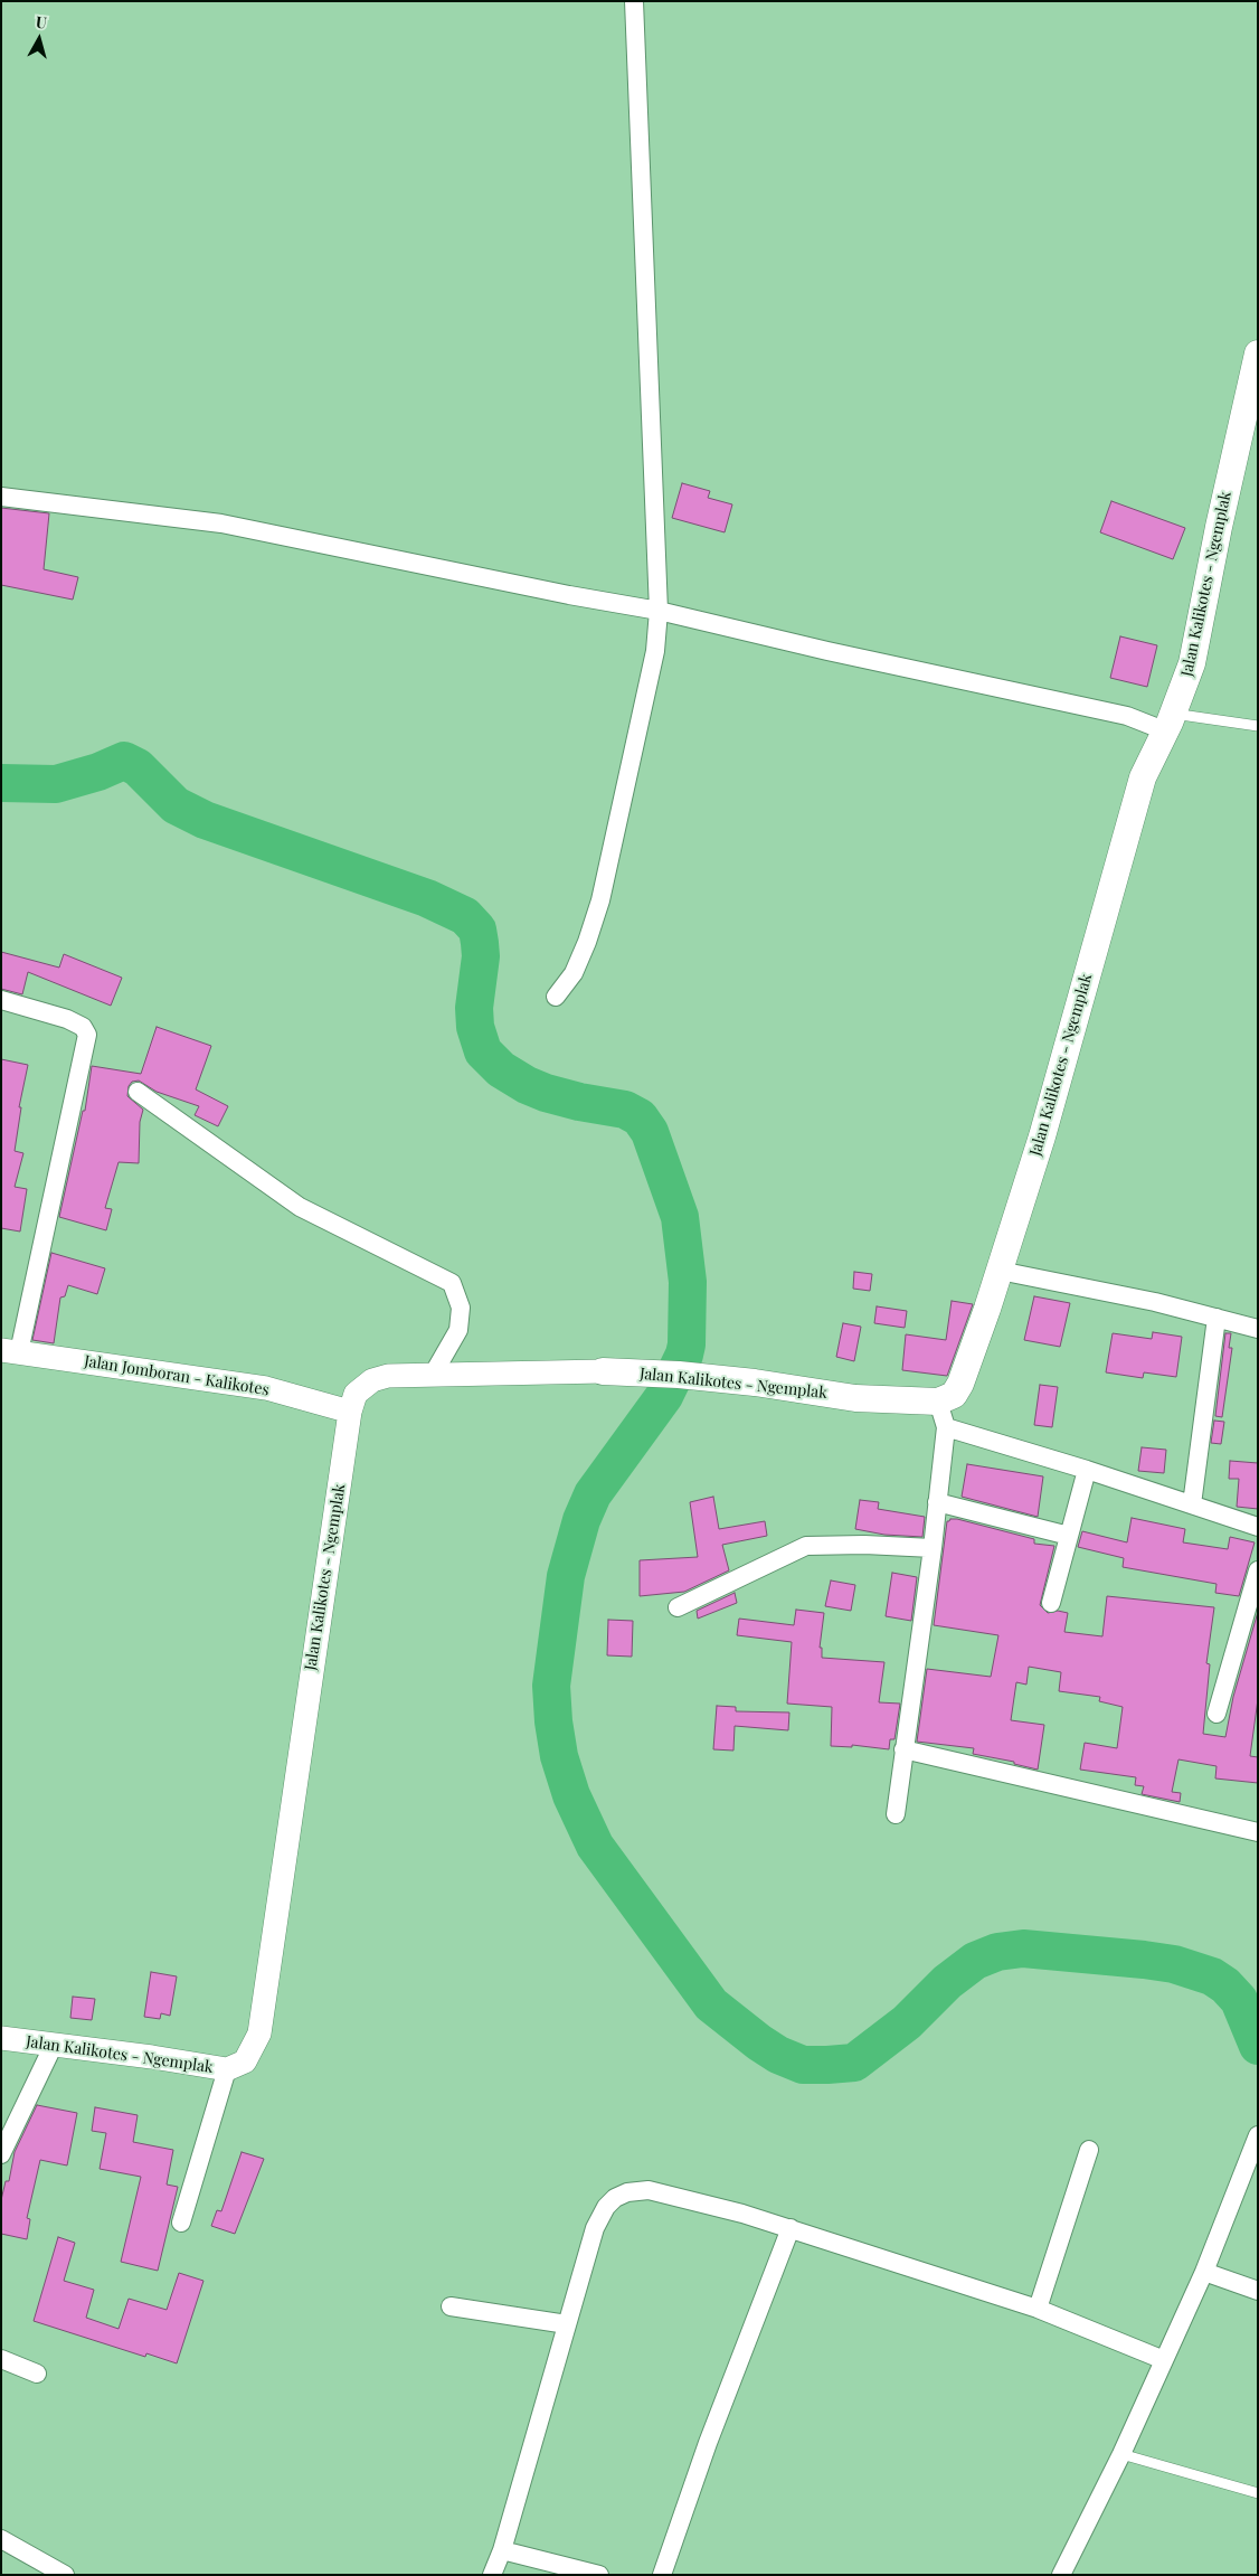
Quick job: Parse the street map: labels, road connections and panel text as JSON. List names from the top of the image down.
{
  "streets": {
    "main road": ["Jalan Kalikotes - Ngemplak"],
    "street": ["Jalan Jomboran - Kalikotes"]
  },
  "crossings": [
    ["Jalan Kalikotes - Ngemplak", "Jalan Jomboran - Kalikotes"]
  ],
  "north": "top"
}
